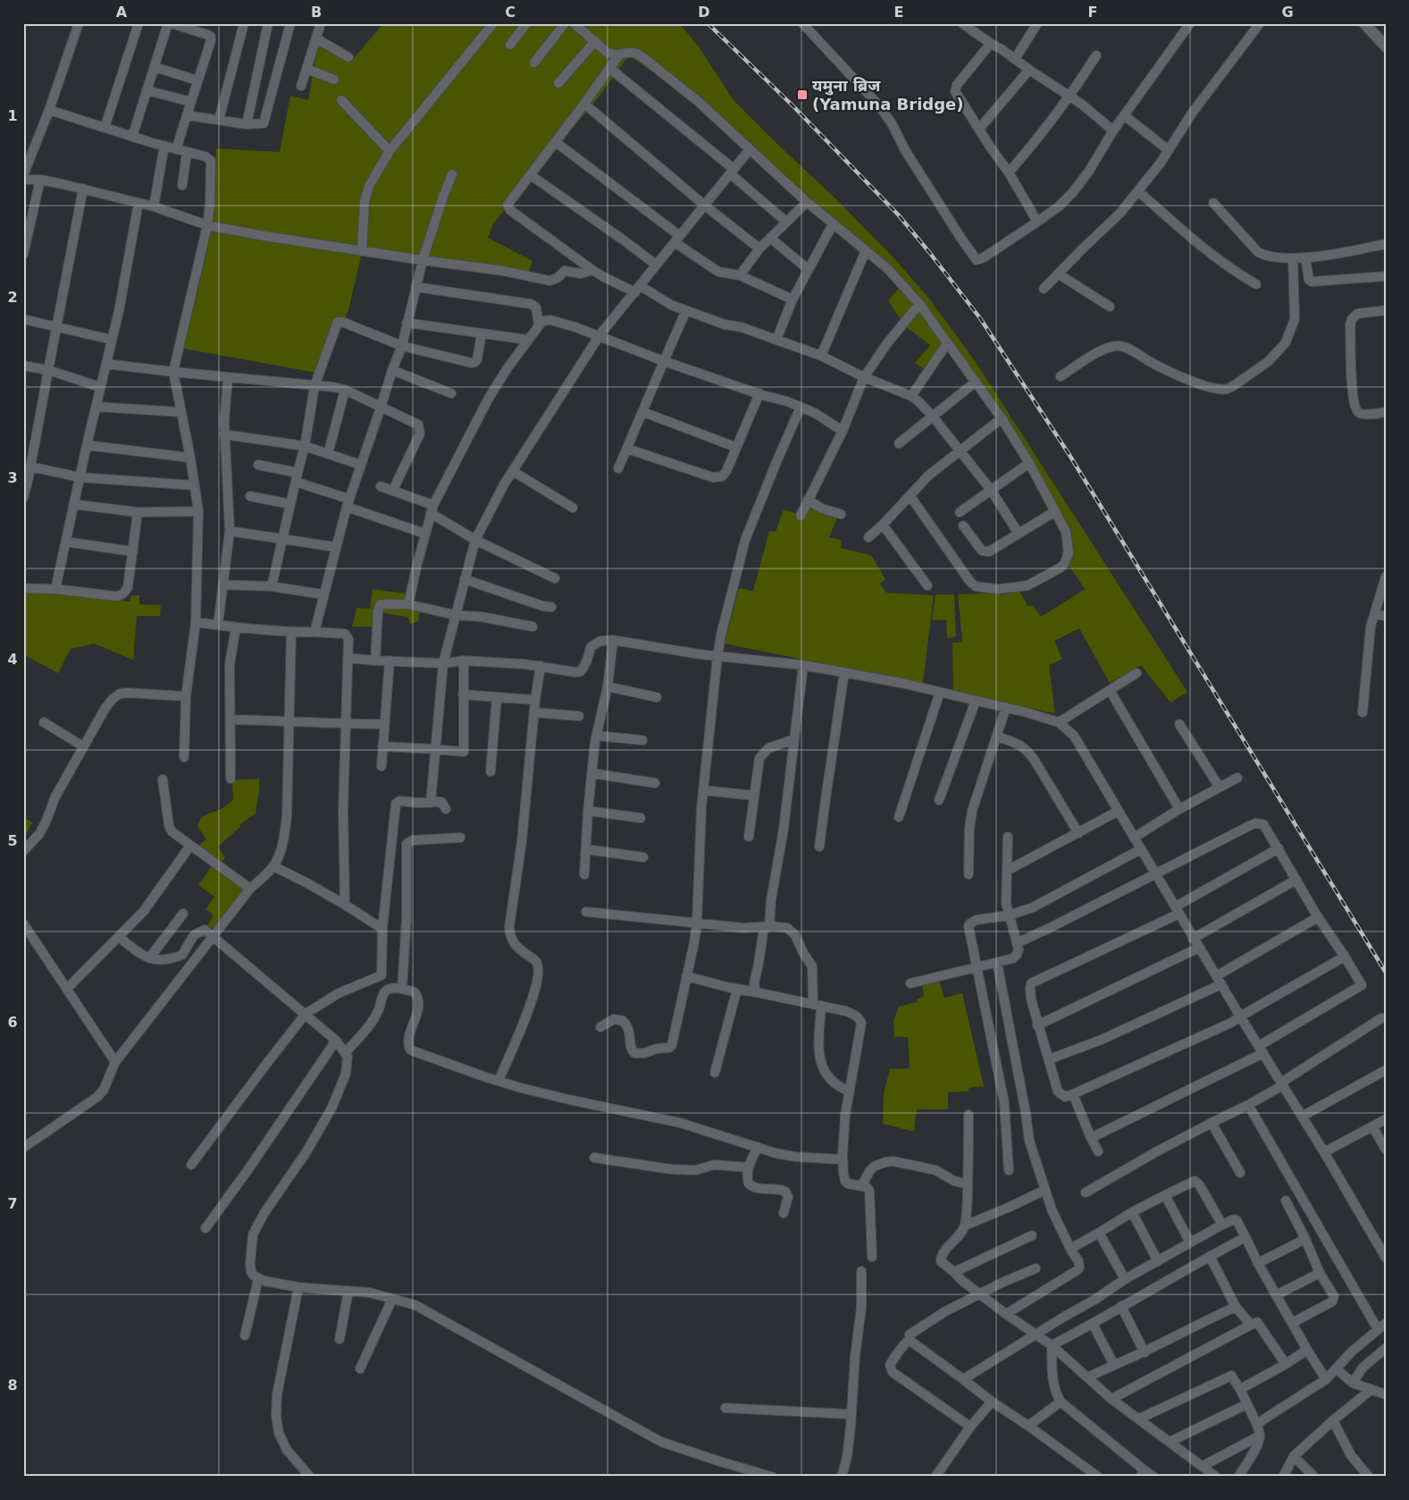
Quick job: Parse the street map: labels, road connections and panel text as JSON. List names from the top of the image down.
{
  "places": {
    "transit": ["यमुना ब्रिज (Yamuna Bridge)"]
  },
  "grid": {
    "columns": [
      "A",
      "B",
      "C",
      "D",
      "E",
      "F",
      "G"
    ],
    "rows": [
      "1",
      "2",
      "3",
      "4",
      "5",
      "6",
      "7",
      "8"
    ]
  }
}
